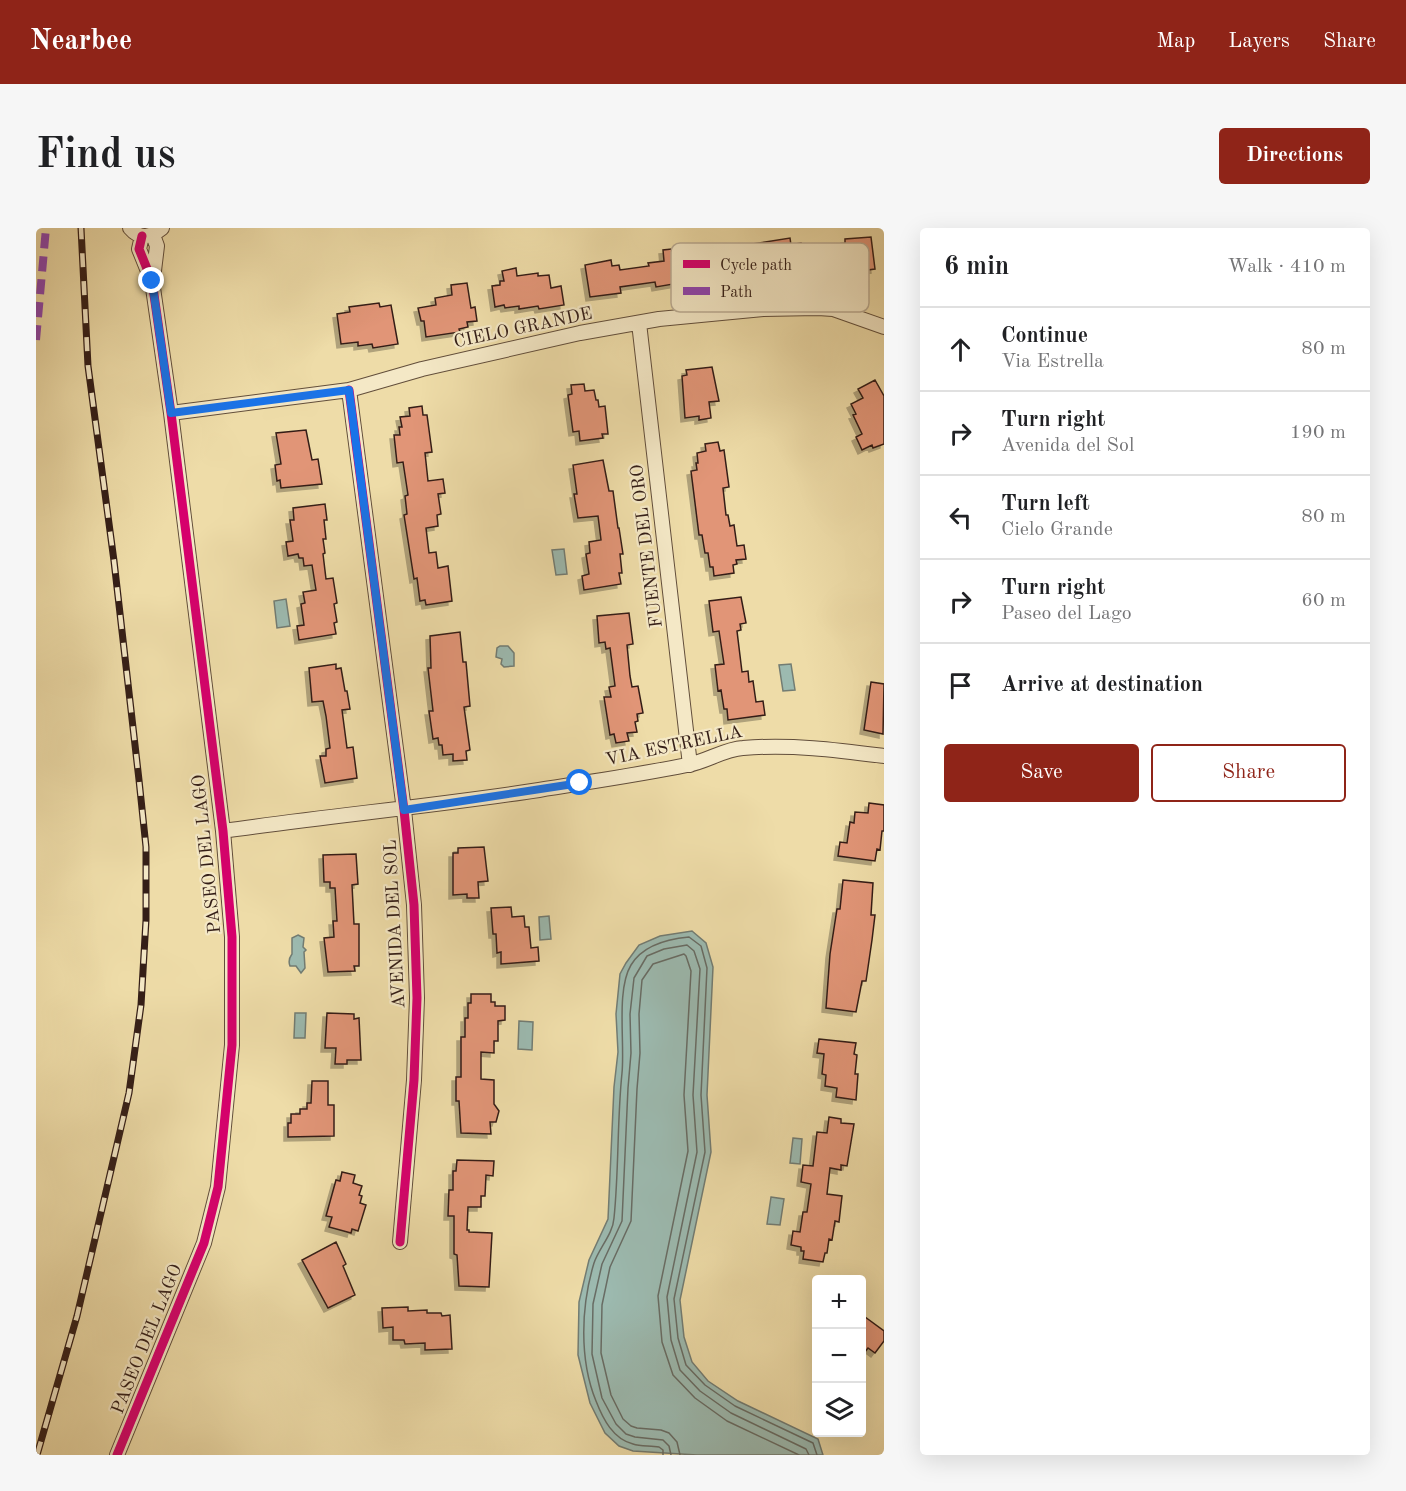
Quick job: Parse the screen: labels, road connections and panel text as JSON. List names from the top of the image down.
{
  "streets": {
    "street": [
      "CIELO GRANDE",
      "FUENTE DEL ORO",
      "VIA ESTRELLA",
      "PASEO DEL LAGO",
      "AVENIDA DEL SOL"
    ]
  },
  "crossings": [
    ["CIELO GRANDE", "FUENTE DEL ORO"],
    ["CIELO GRANDE", "PASEO DEL LAGO"],
    ["CIELO GRANDE", "AVENIDA DEL SOL"],
    ["FUENTE DEL ORO", "VIA ESTRELLA"],
    ["VIA ESTRELLA", "PASEO DEL LAGO"],
    ["VIA ESTRELLA", "AVENIDA DEL SOL"]
  ],
  "legend": ["Cycle path", "Path"],
  "page": {
    "header": "Nearbee",
    "nav": ["Map", "Layers", "Share"],
    "buttons": [
      "Directions",
      ["Save", "Share"]
    ],
    "title": "Find us",
    "heading": ["6 min", "Walk · 410 m"],
    "list": [
      ["Continue", "Via Estrella", "80 m"],
      ["Turn right", "Avenida del Sol", "190 m"],
      ["Turn left", "Cielo Grande", "80 m"],
      ["Turn right", "Paseo del Lago", "60 m"],
      "Arrive at destination"
    ],
    "map_buttons": ["+", "−"]
  }
}
